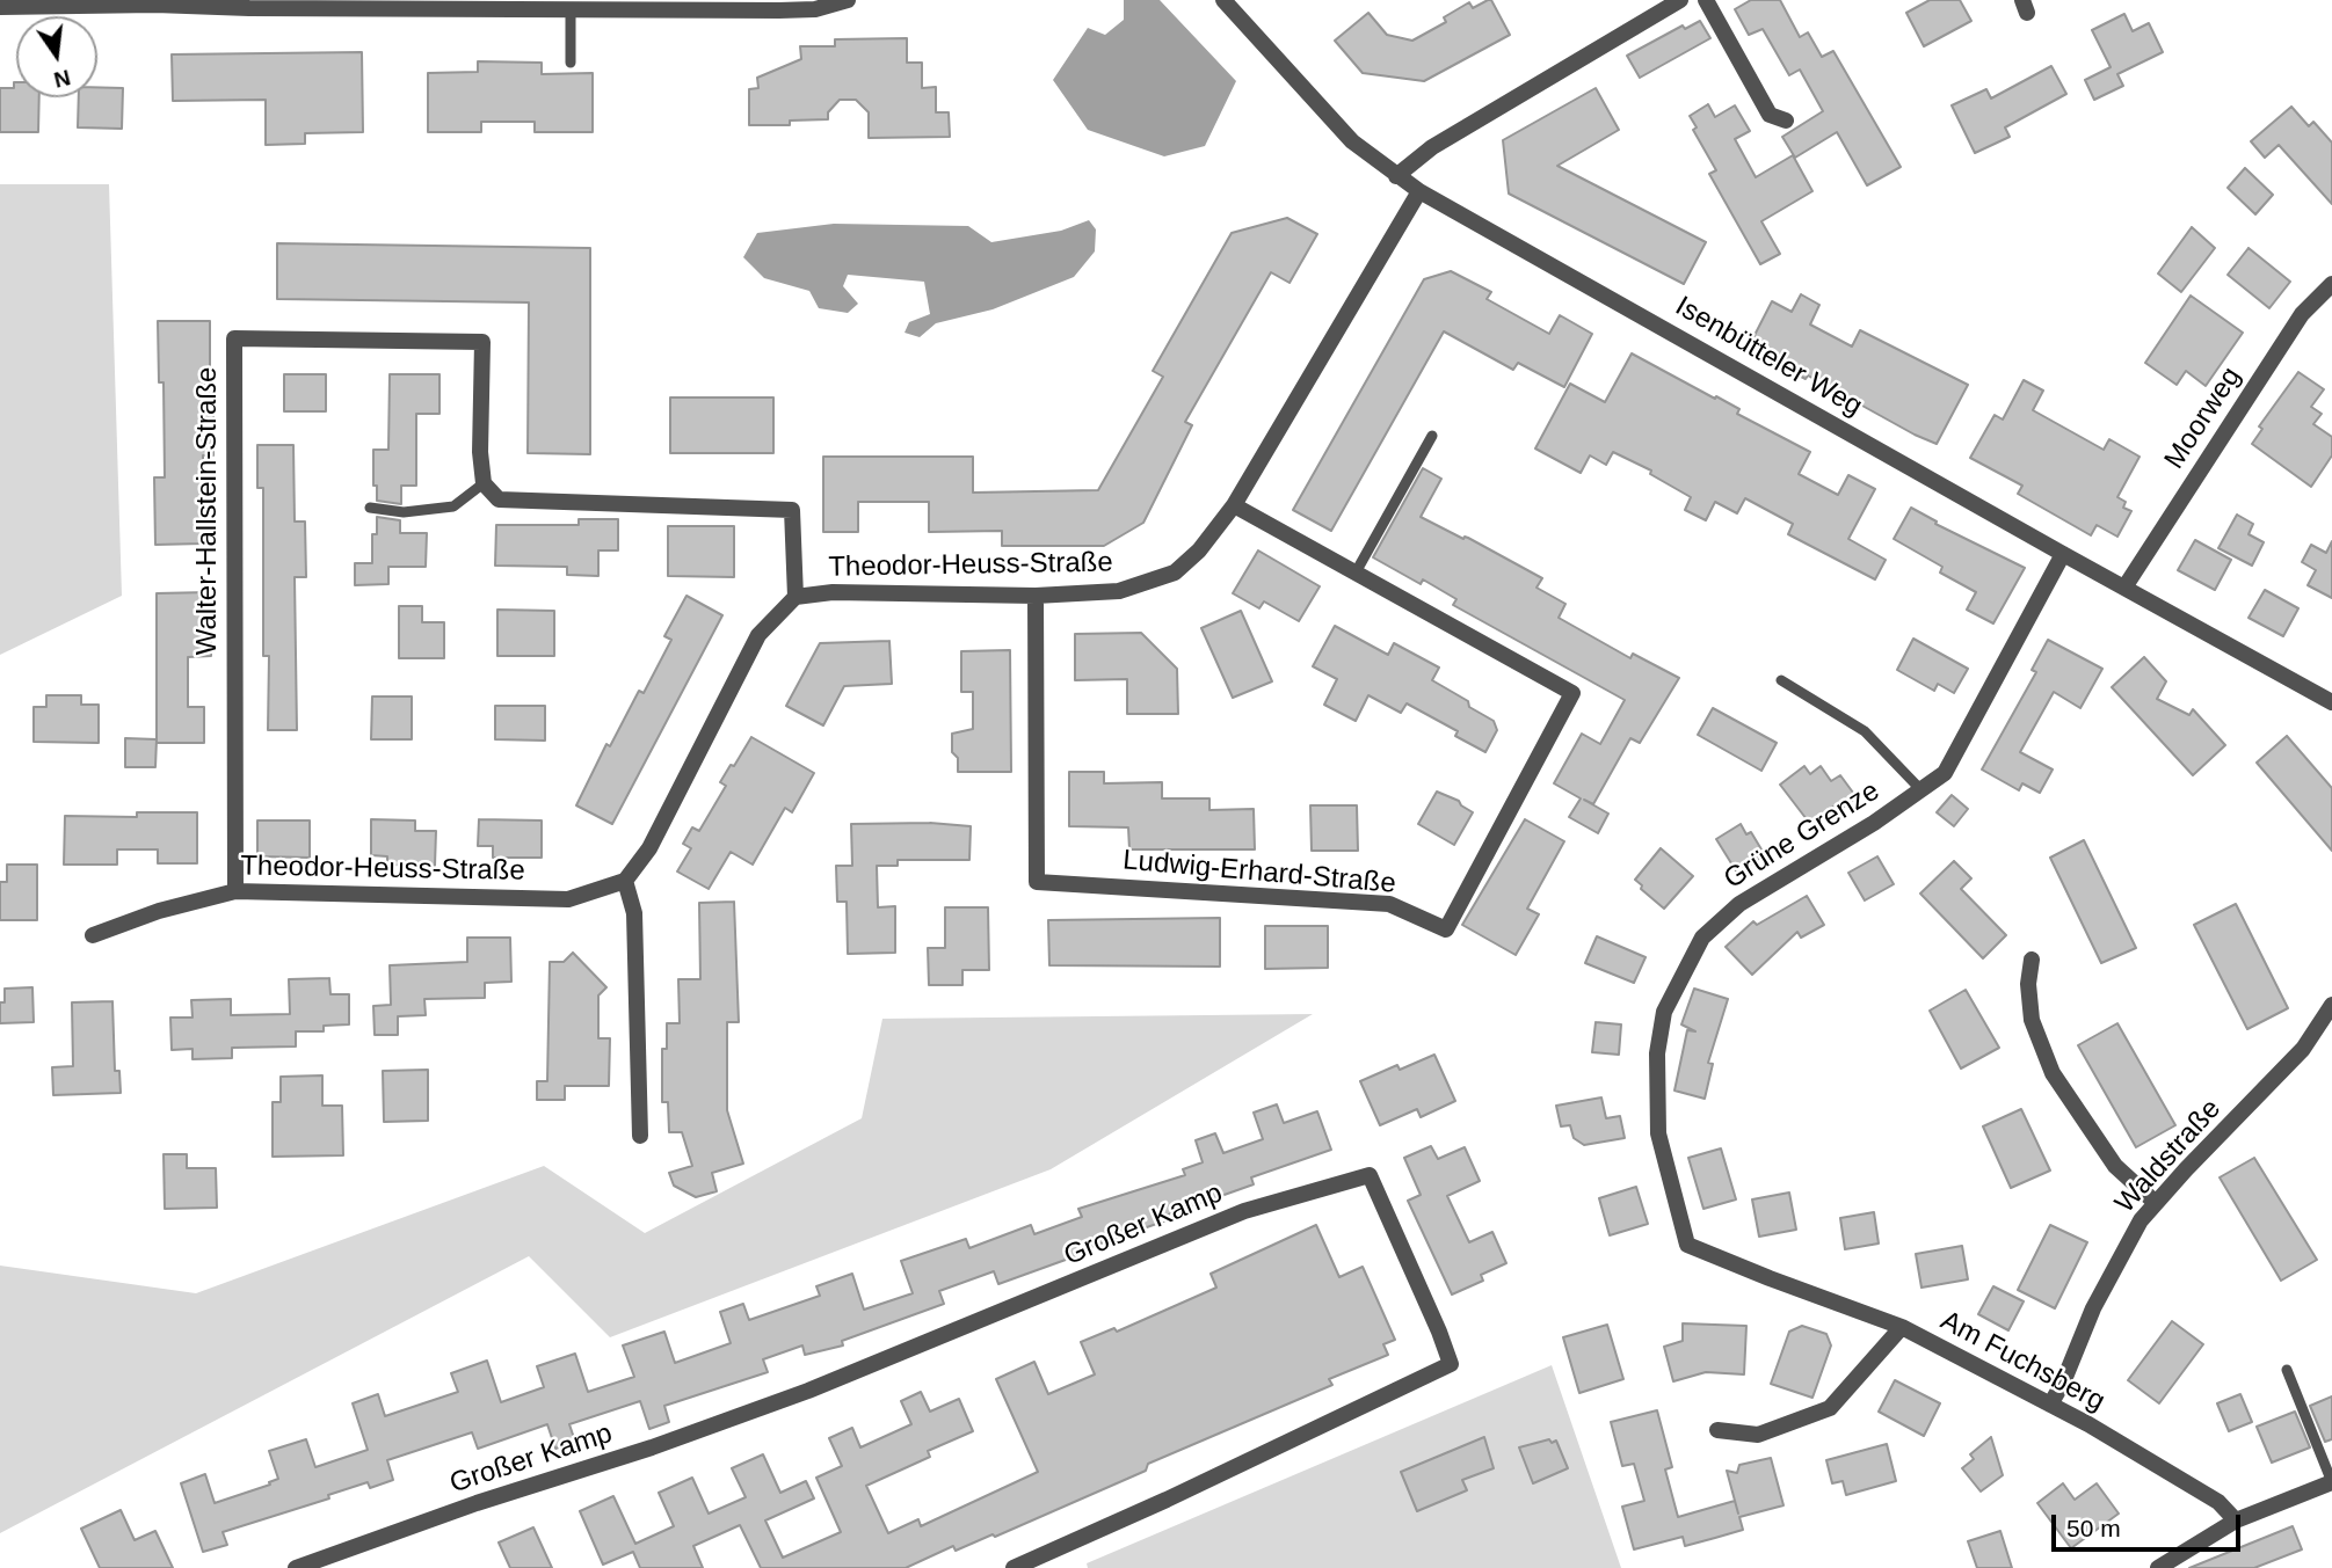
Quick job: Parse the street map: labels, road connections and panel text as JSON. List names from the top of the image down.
{
  "streets": {
    "street": [
      "Isenbütteler Weg",
      "Moorweg",
      "Walter-Hallstein-Straße",
      "Theodor-Heuss-Straße",
      "Grüne Grenze",
      "Ludwig-Erhard-Straße",
      "Waldstraße",
      "Großer Kamp",
      "Am Fuchsberg"
    ]
  },
  "crossings": [
    ["Isenbütteler Weg", "Moorweg"],
    ["Isenbütteler Weg", "Theodor-Heuss-Straße"],
    ["Isenbütteler Weg", "Grüne Grenze"],
    ["Walter-Hallstein-Straße", "Theodor-Heuss-Straße"],
    ["Theodor-Heuss-Straße", "Ludwig-Erhard-Straße"],
    ["Grüne Grenze", "Am Fuchsberg"],
    ["Waldstraße", "Am Fuchsberg"]
  ],
  "scale_bar": "50 m",
  "north": "bottom"
}
